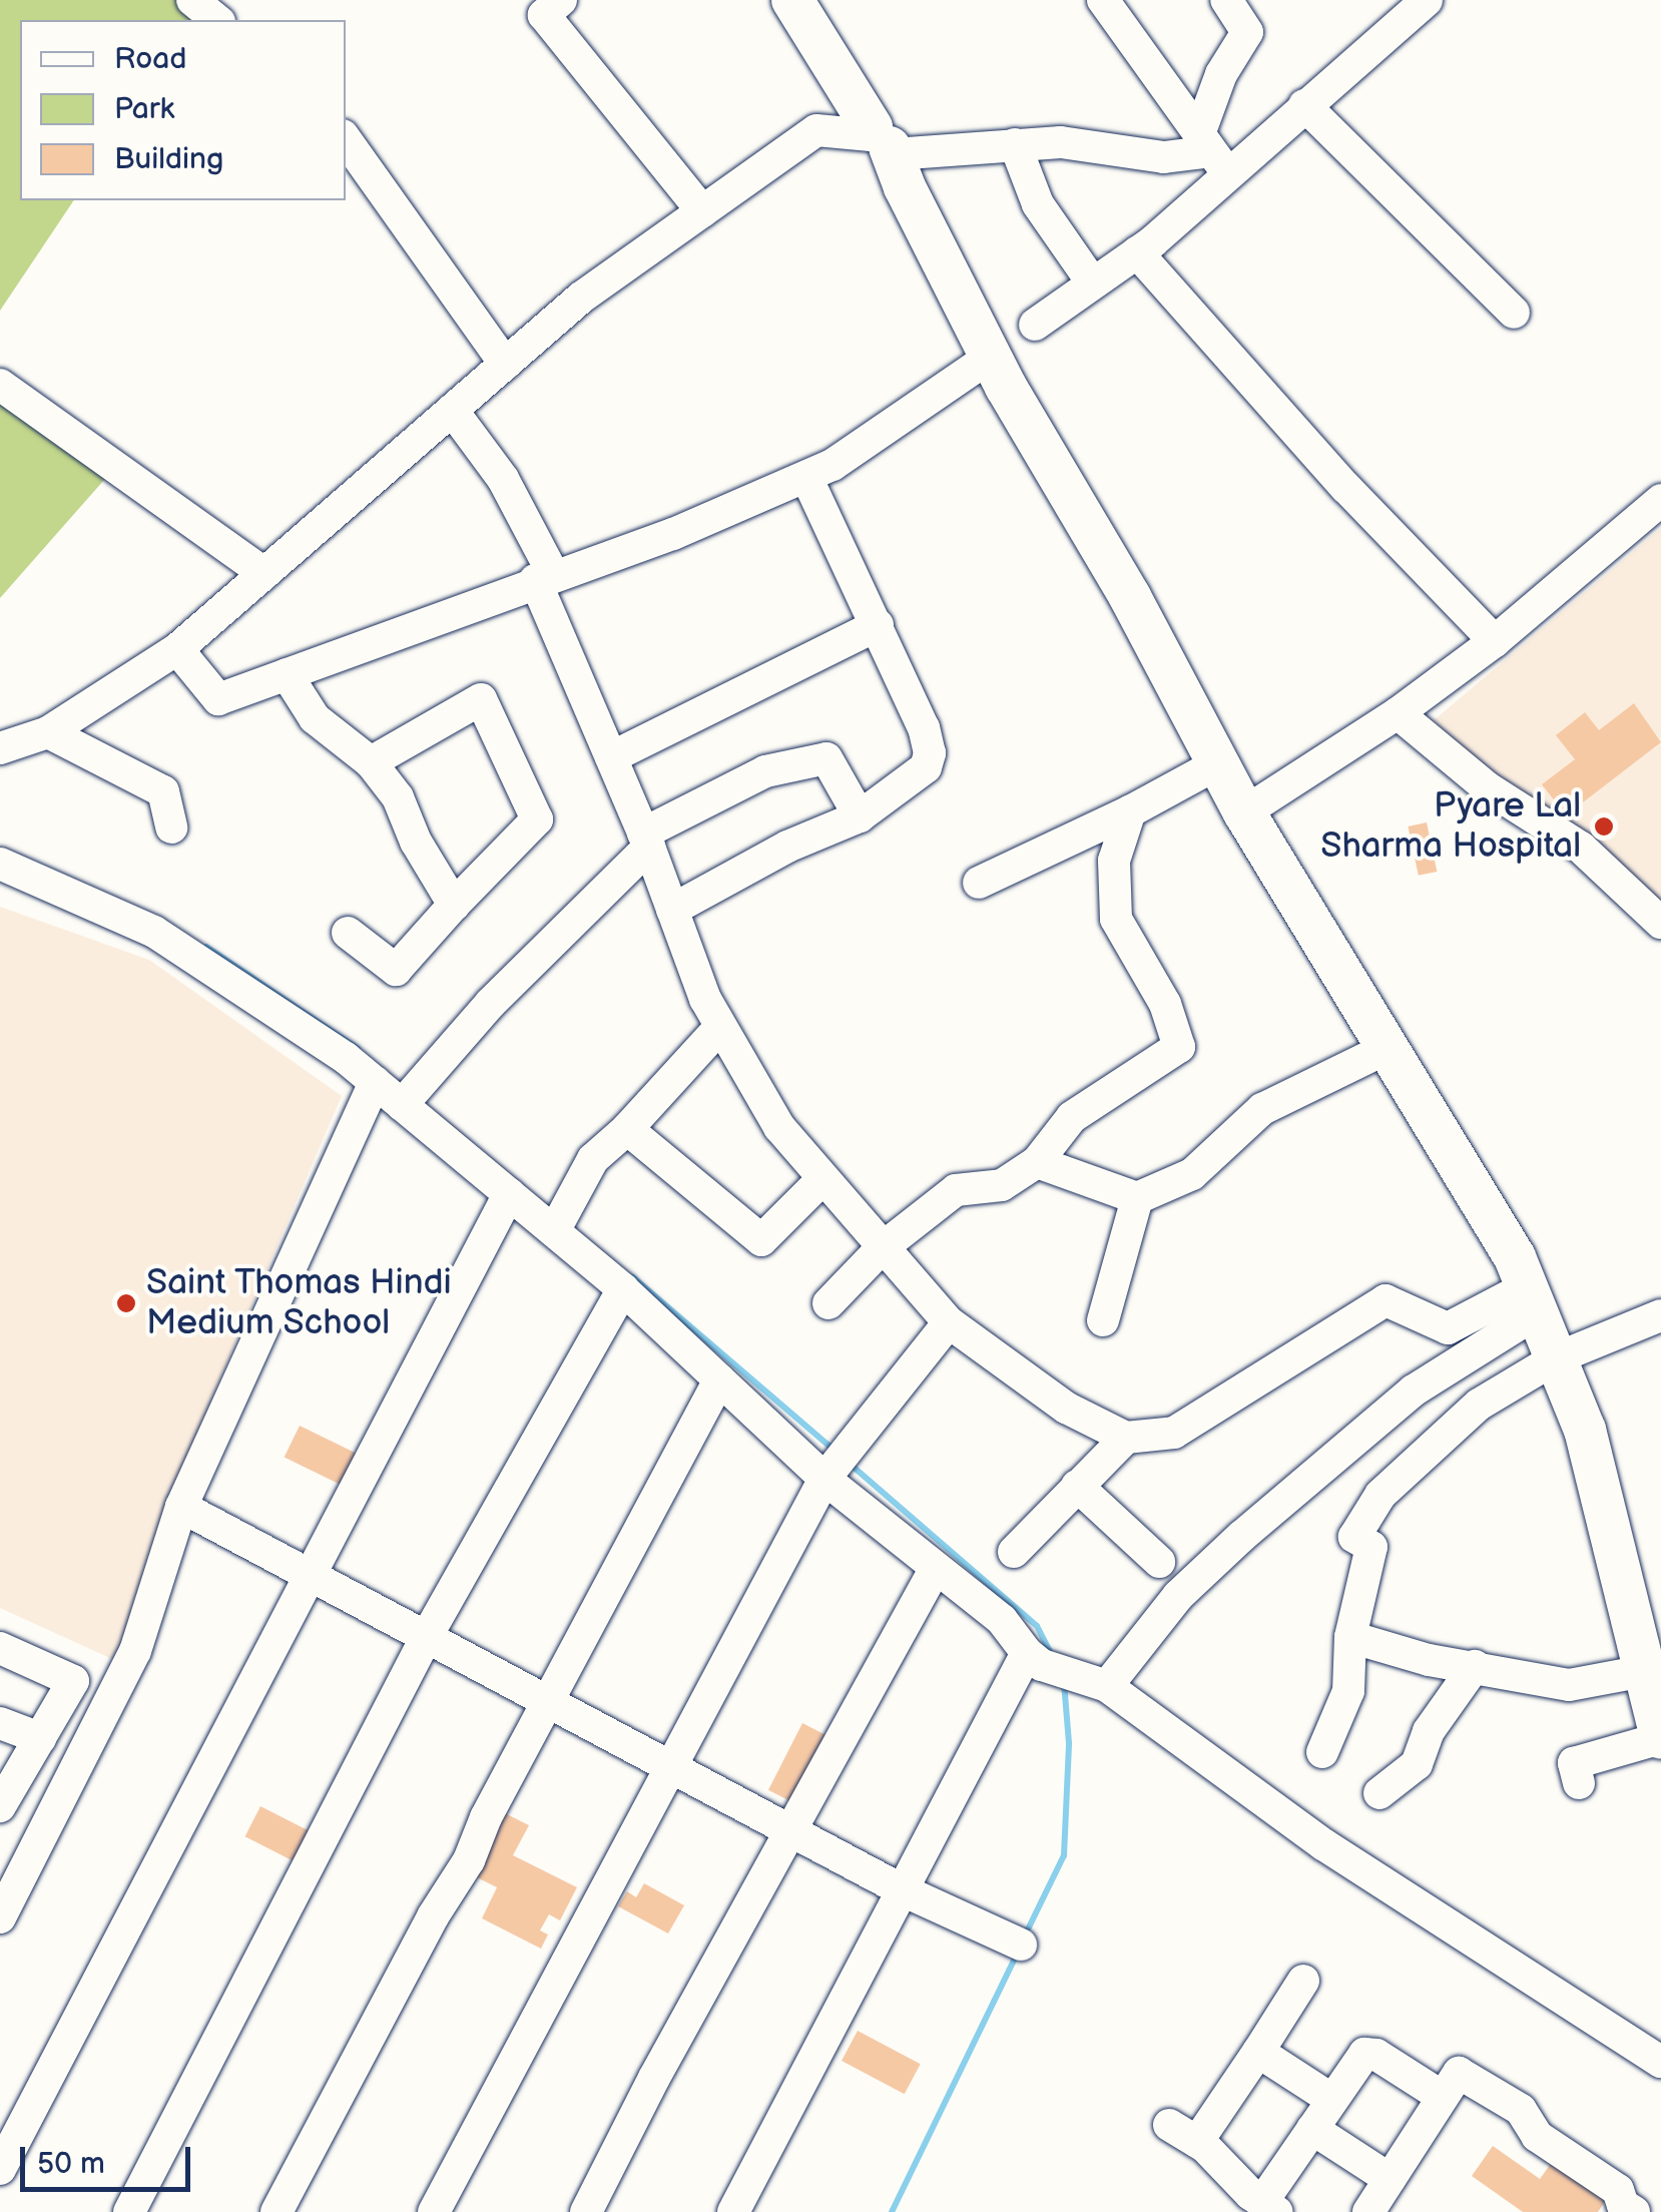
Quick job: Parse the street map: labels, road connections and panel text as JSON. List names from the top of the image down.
{
  "places": ["Pyare Lal Sharma Hospital", "Saint Thomas Hindi Medium School"],
  "legend": ["Road", "Park", "Building"],
  "scale_bar": "50 m"
}
